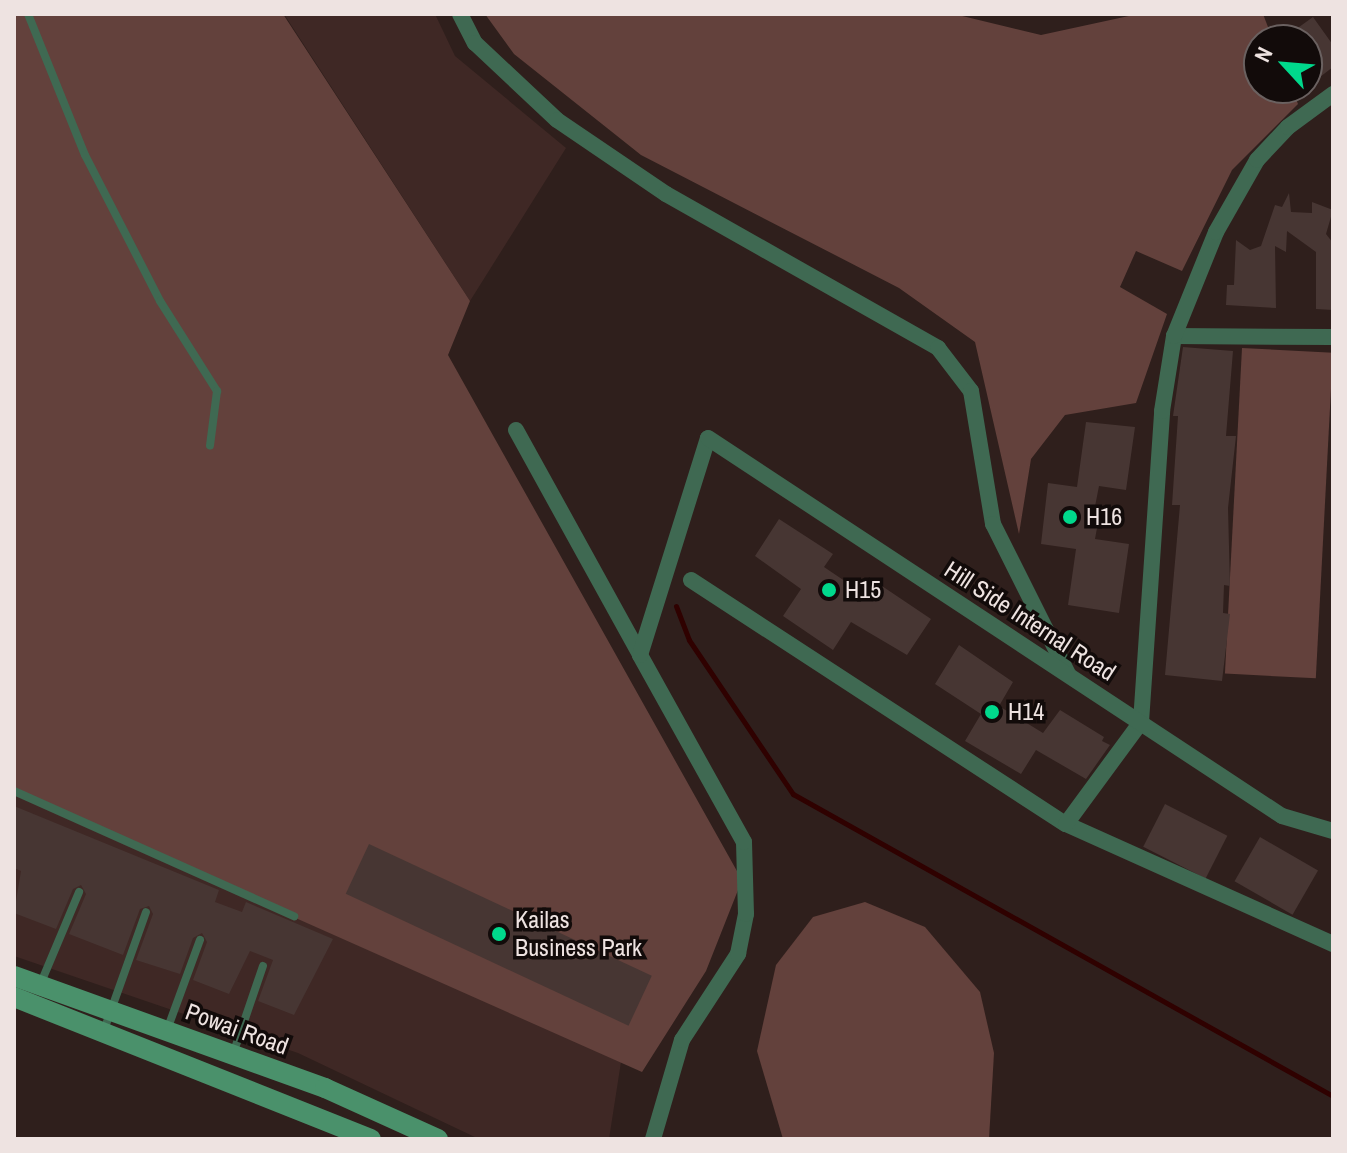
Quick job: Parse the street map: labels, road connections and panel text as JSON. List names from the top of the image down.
{
  "streets": {
    "main road": ["Powai Road"],
    "street": ["Hill Side Internal Road"]
  },
  "places": [
    "H16",
    "H15",
    "H14",
    "Kailas Business Park"
  ],
  "north": "top left"
}
